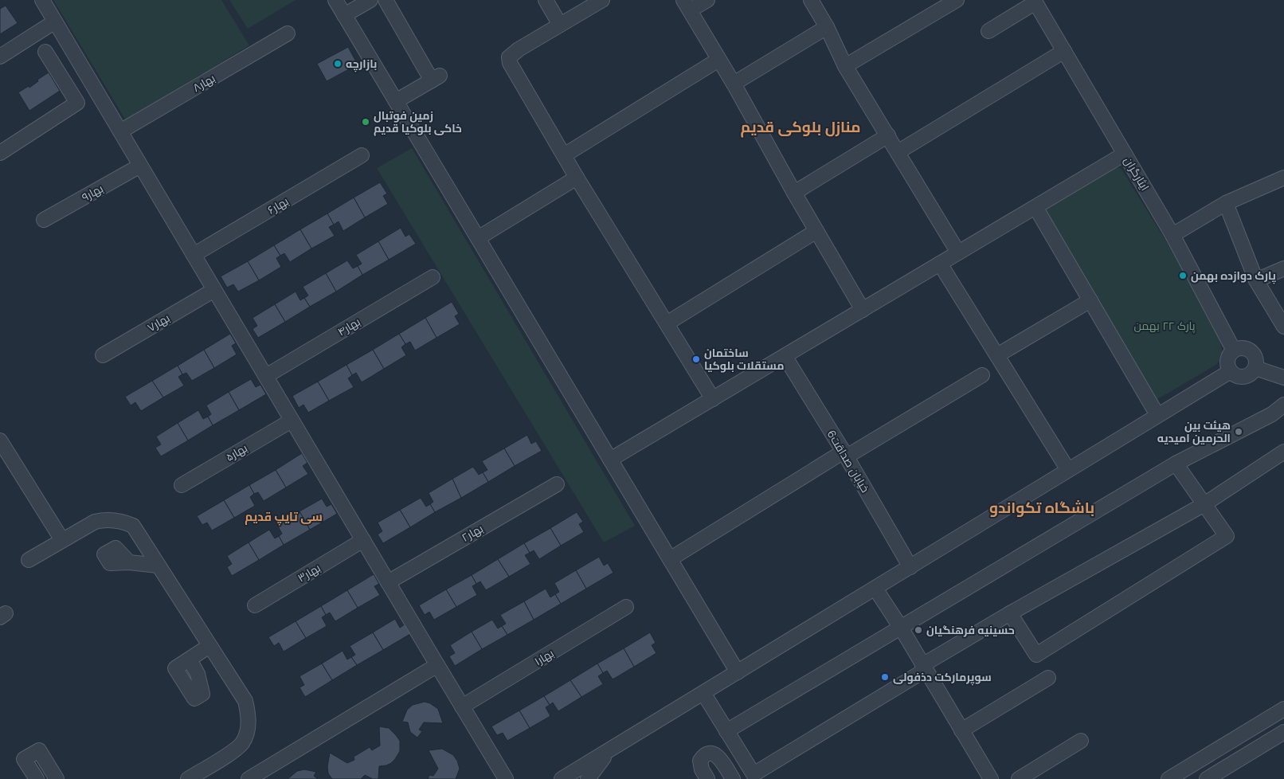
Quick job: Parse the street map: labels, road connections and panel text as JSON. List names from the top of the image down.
{
  "streets": {
    "street": [
      "بهار۸",
      "ایثارگران",
      "بهار۹",
      "بهار۶",
      "بهار۷",
      "بهار۴",
      "بهار۵",
      "خیابان صداقت6",
      "بهار۲",
      "بهار۳",
      "بهار۱"
    ]
  },
  "districts": ["منازل بلوکی قدیم", "باشگاه تکواندو", "سی تایپ قدیم"],
  "parks": ["پارک ۲۲ بهمن"],
  "places": [
    "بازارچه",
    "زمین فوتبال خاکی بلوکیا قدیم",
    "پارک دوازده بهمن",
    "ساختمان مستقلات بلوکیا",
    "هیئت بین الحرمین امیدیه",
    "حسینیه فرهنگیان",
    "سوپرمارکت دذفولی"
  ]
}
